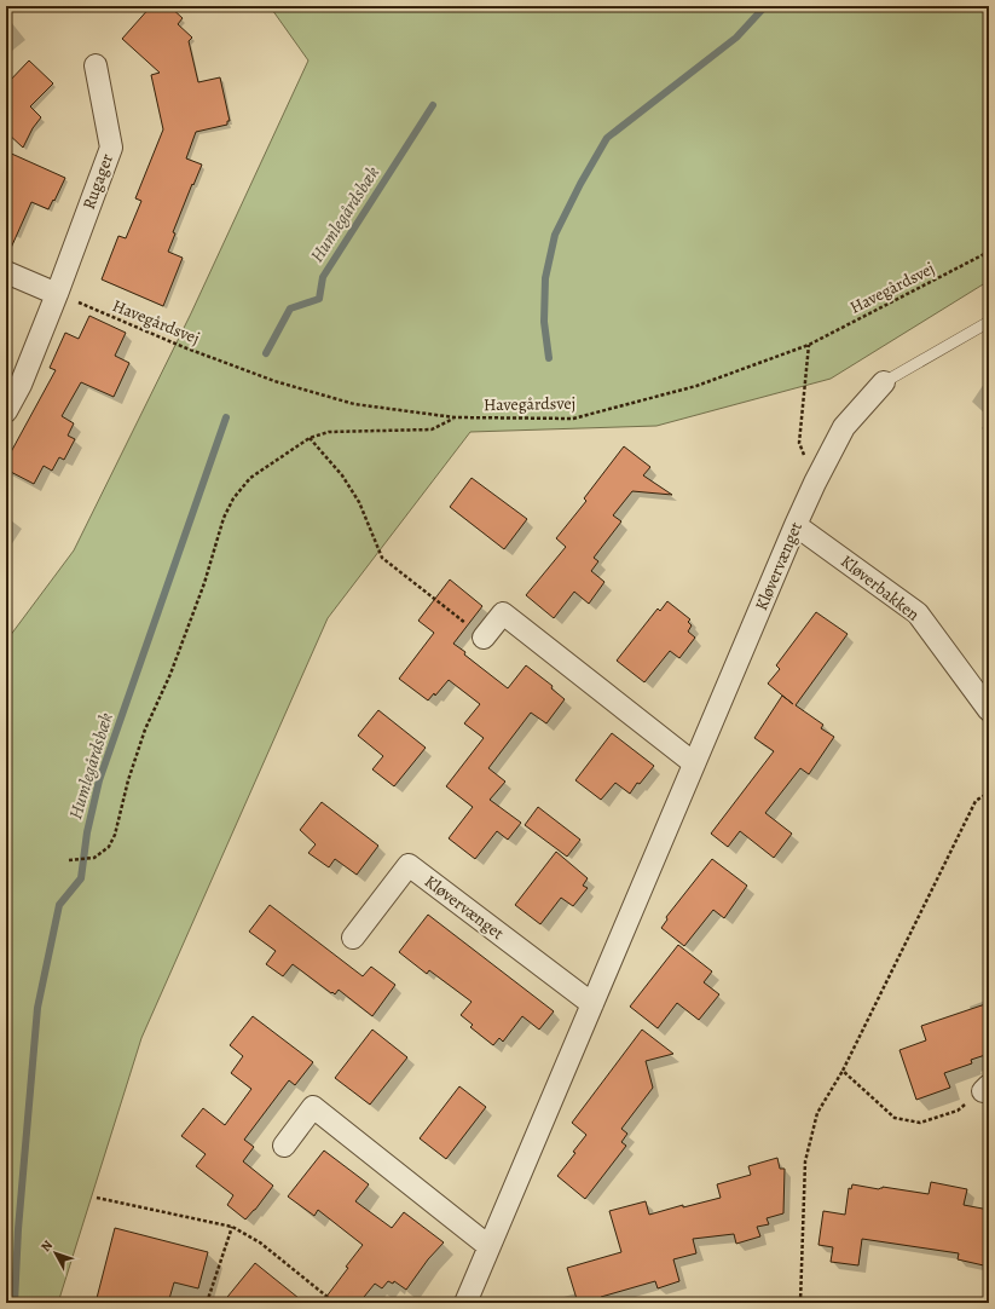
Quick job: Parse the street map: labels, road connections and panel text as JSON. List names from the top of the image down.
{
  "streets": {
    "street": ["Rugager", "Kløvervænget", "Kløverbakken"],
    "path": ["Havegårdsvej"]
  },
  "crossings": [
    ["Rugager", "Havegårdsvej"],
    ["Kløvervænget", "Kløverbakken"]
  ],
  "water": ["Humlegårdsbæk"],
  "north": "top left"
}
